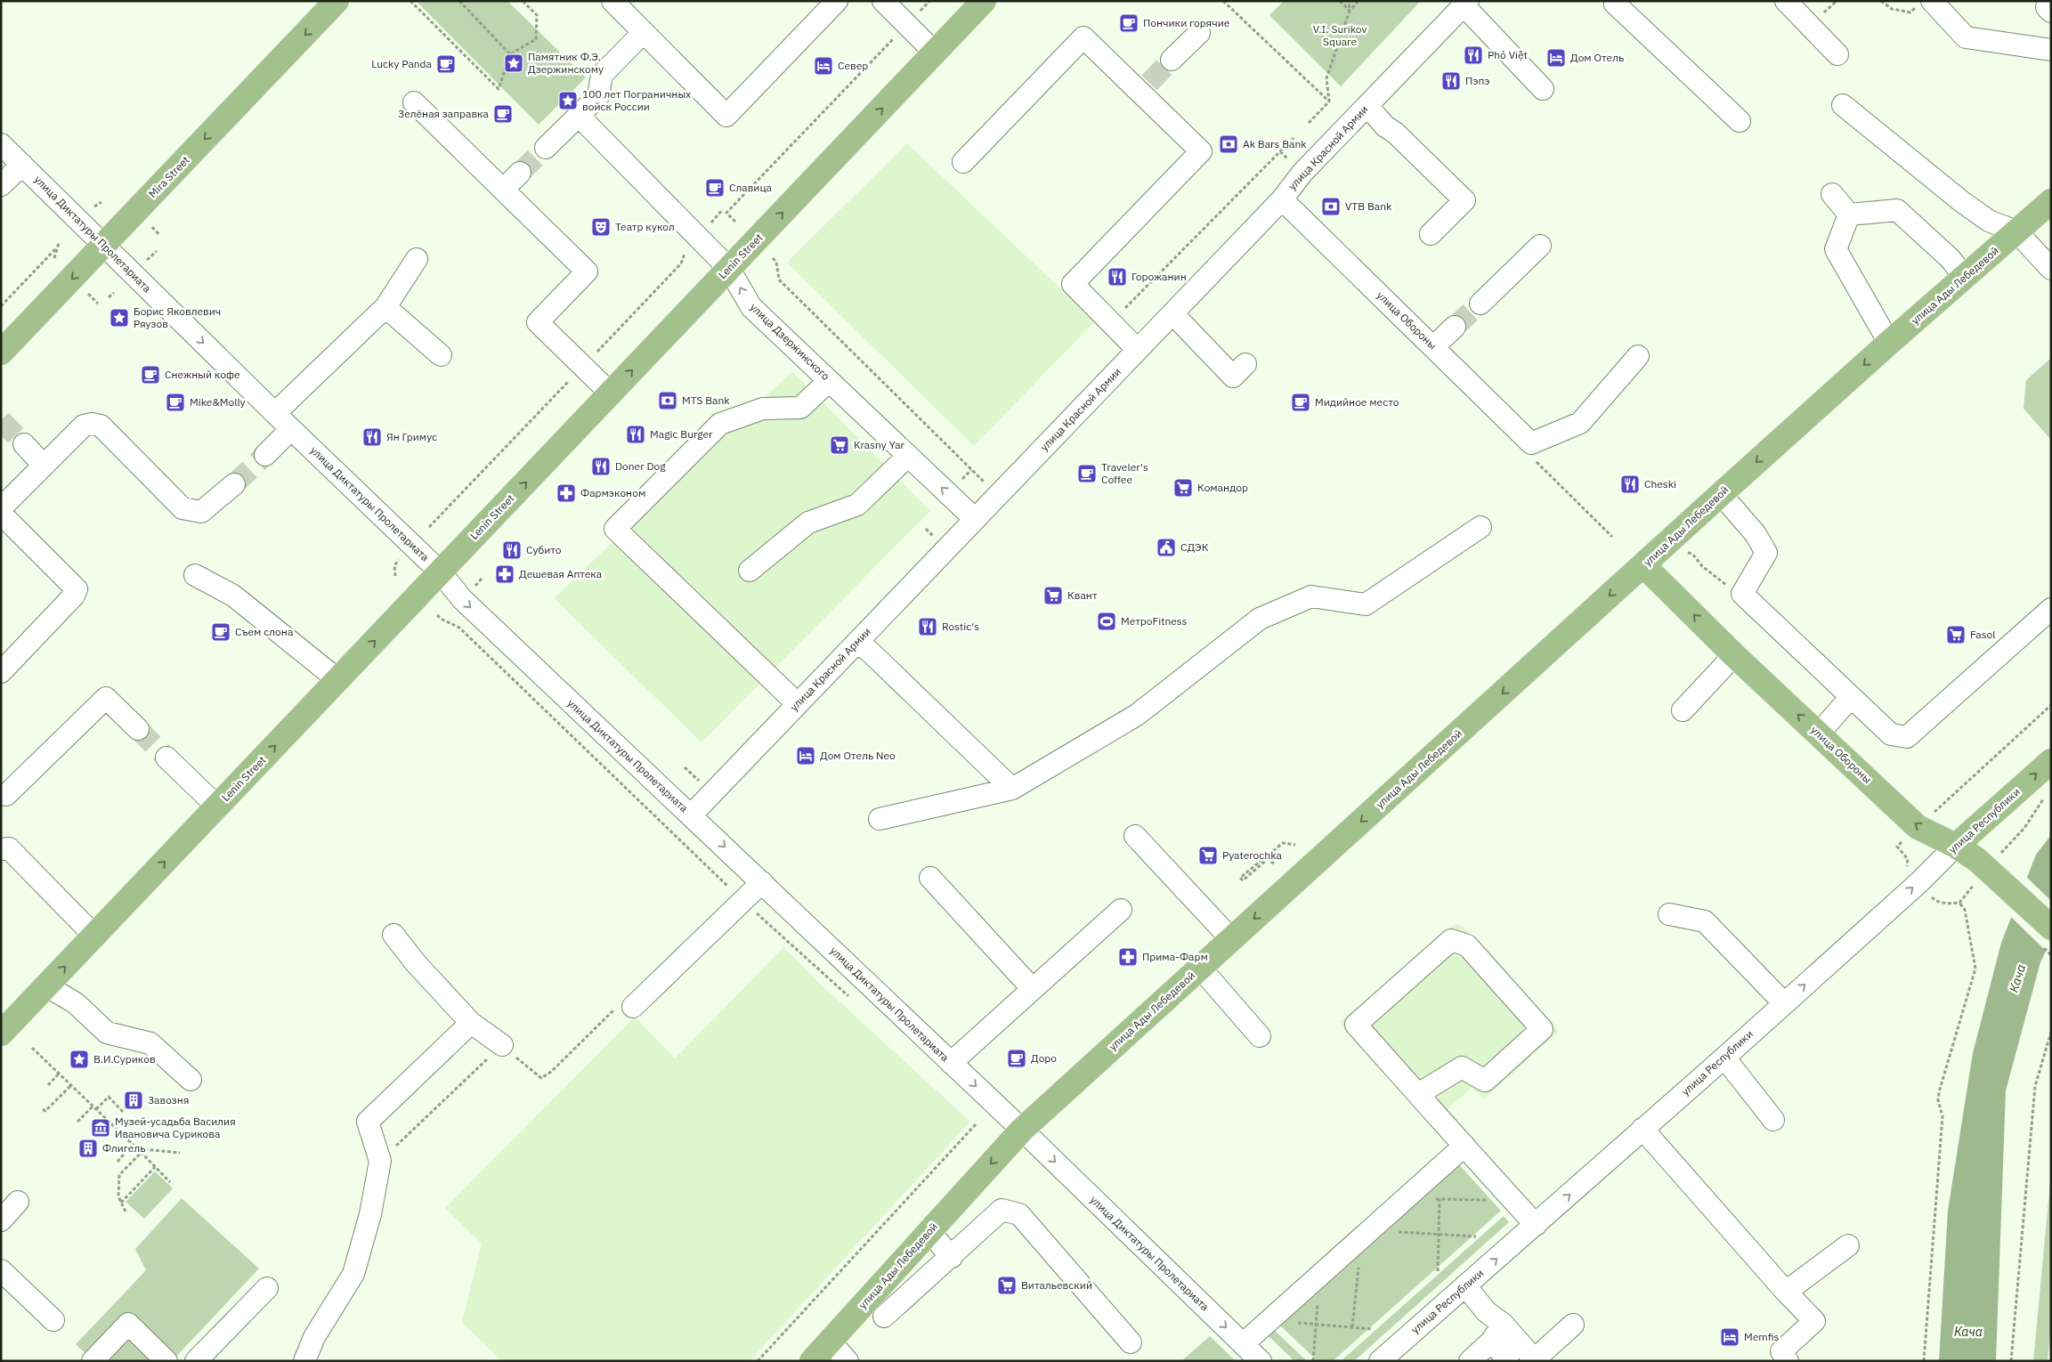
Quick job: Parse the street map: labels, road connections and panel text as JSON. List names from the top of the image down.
{
  "streets": {
    "main road": [
      "Mira Street",
      "Lenin Street",
      "улица Ады Лебедевой",
      "улица Обороны",
      "улица Республики"
    ],
    "street": ["улица Красной Армии", "улица Диктатуры Пролетариата", "улица Дзержинского"]
  },
  "crossings": [
    ["улица Красной Армии", "улица Диктатуры Пролетариата"],
    ["улица Красной Армии", "улица Обороны"],
    ["улица Красной Армии", "улица Дзержинского"],
    ["Mira Street", "улица Диктатуры Пролетариата"],
    ["улица Диктатуры Пролетариата", "Lenin Street"],
    ["улица Диктатуры Пролетариата", "улица Ады Лебедевой"],
    ["Lenin Street", "улица Дзержинского"],
    ["улица Ады Лебедевой", "улица Обороны"],
    ["улица Обороны", "улица Республики"]
  ],
  "one_way": [
    "Mira Street",
    "улица Диктатуры Пролетариата",
    "Lenin Street",
    "улица Ады Лебедевой",
    "улица Обороны",
    "улица Дзержинского",
    "улица Республики"
  ],
  "water": ["Кача"],
  "parks": ["V.I. Surikov Square"],
  "places": {
    "cafe": [
      "Пончики горячие",
      "Lucky Panda",
      "Зелёная заправка",
      "Славица",
      "Снежный кофе",
      "Mike&Molly",
      "Мидийное место",
      "Traveler's Coffee",
      "Съем слона",
      "Доро"
    ],
    "restaurant": [
      "Phỏ Việt",
      "Пэпэ",
      "Горожанин",
      "Magic Burger",
      "Ян Гримус",
      "Doner Dog",
      "Cheski",
      "Субито",
      "Rostic's"
    ],
    "hotel": [
      "Дом Отель",
      "Север",
      "Дом Отель Neo",
      "Memfis"
    ],
    "place": [
      "Памятник Ф.Э. Дзержинскому",
      "100 лет Пограничных войск России",
      "Борис Яковлевич Ряузов",
      "В.И.Суриков"
    ],
    "bank": ["Ak Bars Bank", "VTB Bank", "MTS Bank"],
    "theatre": ["Театр кукол"],
    "supermarket": [
      "Krasny Yar",
      "Командор",
      "Квант",
      "Fasol",
      "Pyaterochka",
      "Витальевский"
    ],
    "pharmacy": ["Фармэконом", "Дешевая Аптека", "Прима-Фарм"],
    "public building": ["СДЭК"],
    "sports": ["МетроFitness"],
    "building": ["Завозня", "Флигель"],
    "museum": ["Музей-усадьба Василия Ивановича Сурикова"]
  }
}
